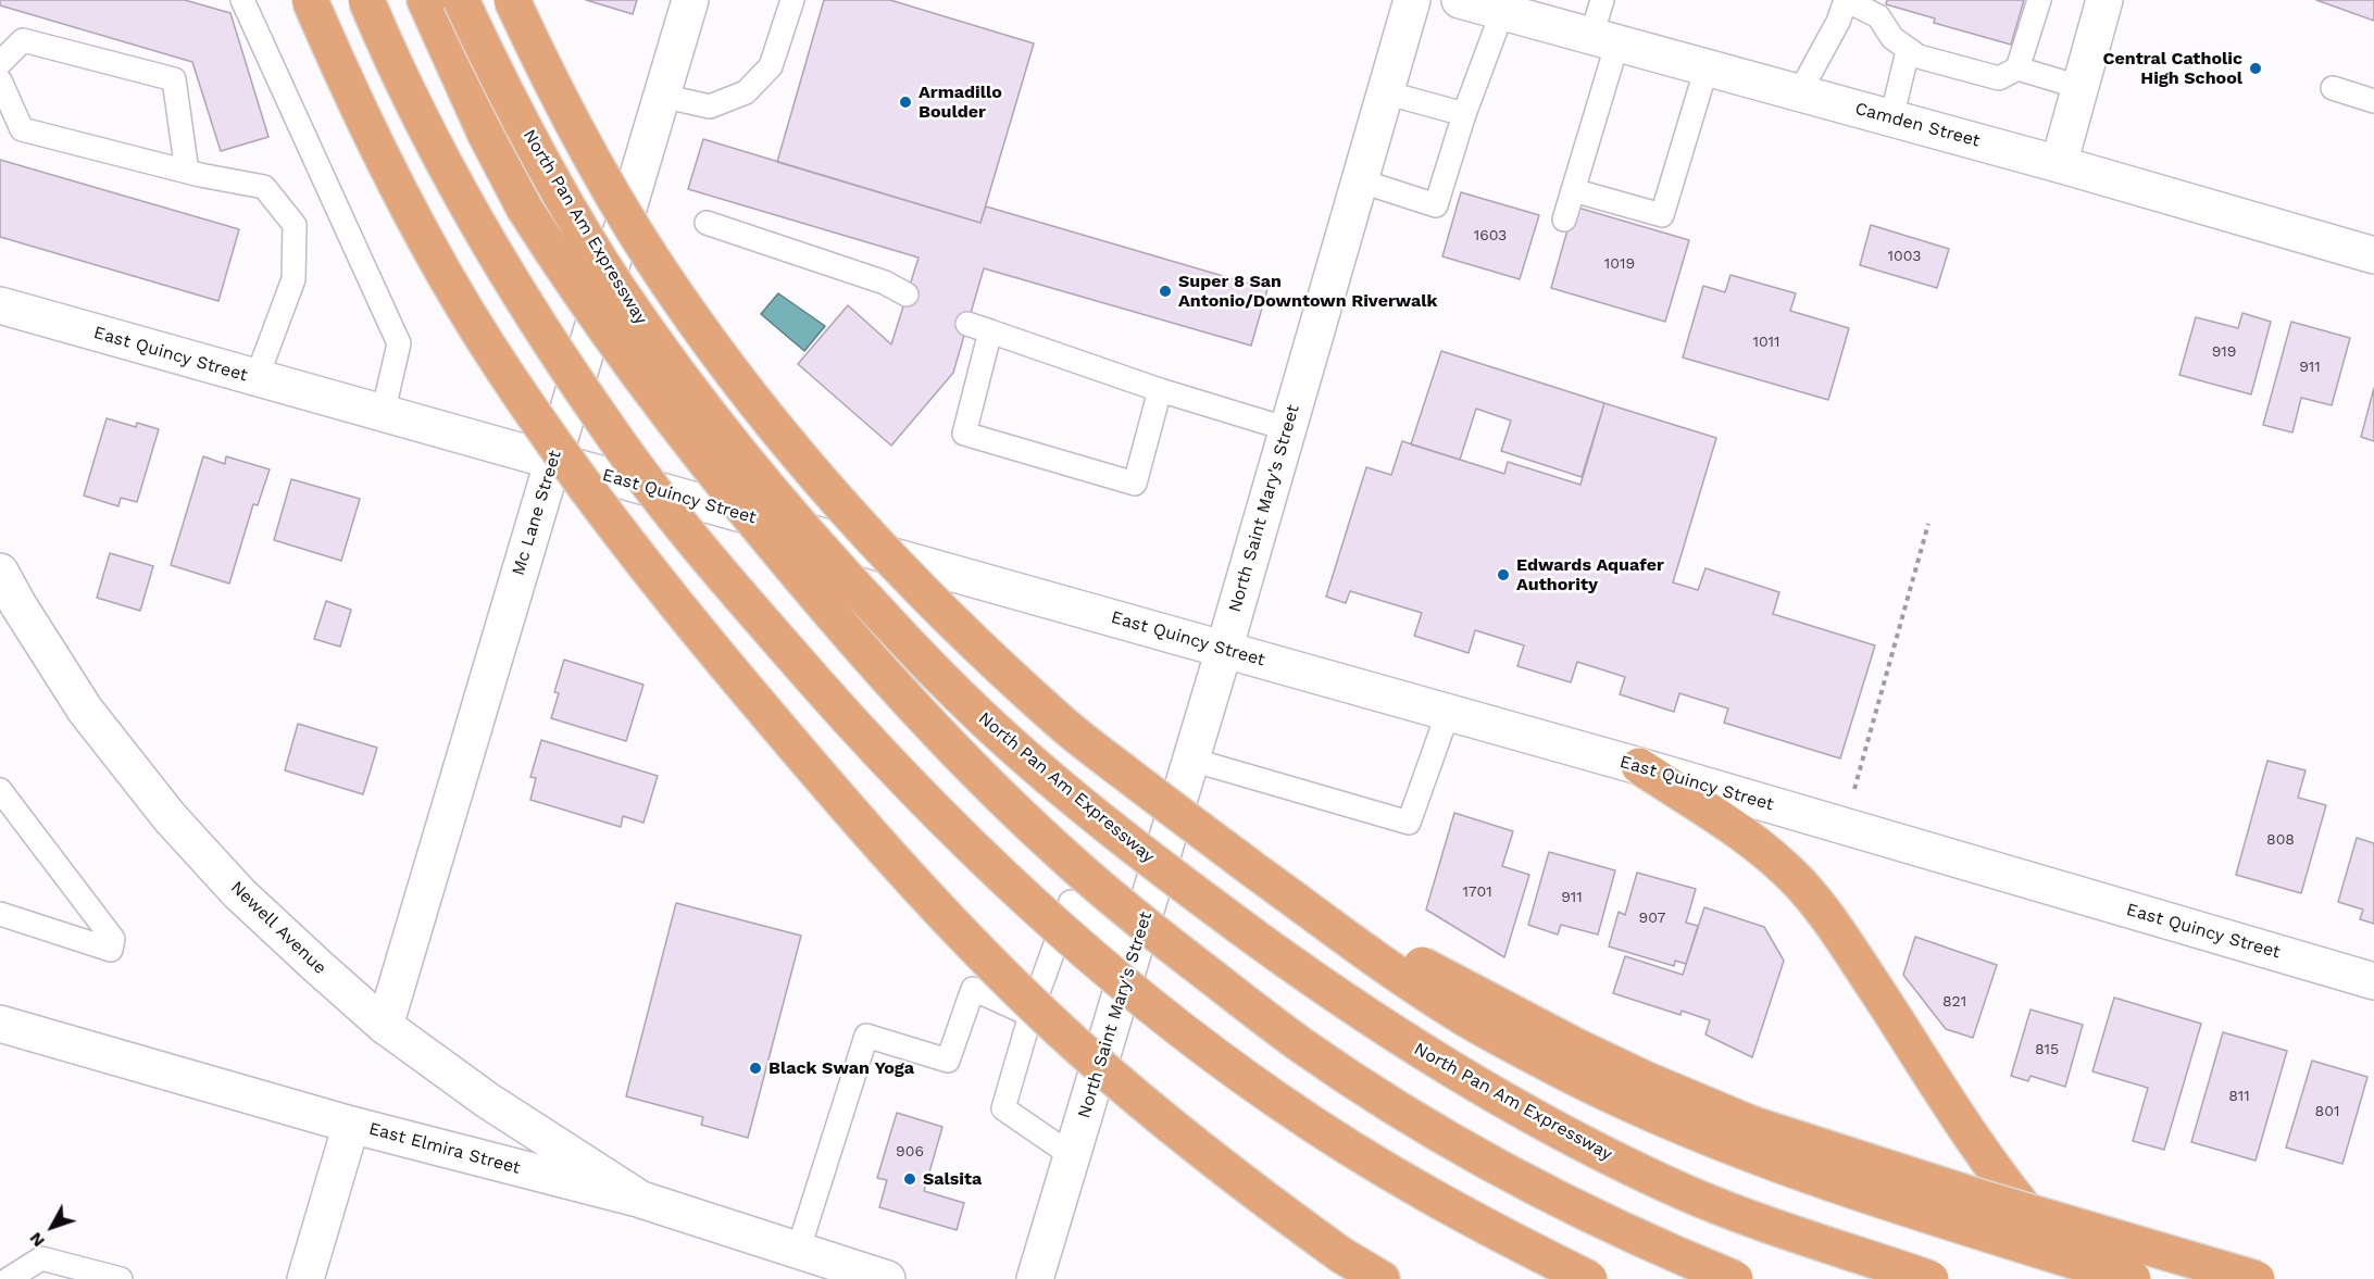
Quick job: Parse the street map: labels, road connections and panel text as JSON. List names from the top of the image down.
{
  "streets": {
    "highway": ["North Pan Am Expressway"],
    "main road": [
      "Camden Street",
      "East Quincy Street",
      "North Saint Mary's Street",
      "Mc Lane Street",
      "Newell Avenue",
      "East Elmira Street"
    ]
  },
  "crossings": [
    ["East Quincy Street", "North Saint Mary's Street"],
    ["East Quincy Street", "Mc Lane Street"],
    ["Mc Lane Street", "Newell Avenue"],
    ["Newell Avenue", "East Elmira Street"]
  ],
  "places": [
    "Central Catholic High School",
    "Armadillo Boulder",
    "Super 8 San Antonio/Downtown Riverwalk",
    "Edwards Aquafer Authority",
    "Black Swan Yoga",
    "Salsita"
  ],
  "house_numbers": [
    "1603",
    "1003",
    "1019",
    "1011",
    "919",
    "911",
    "808",
    "1701",
    "911",
    "907",
    "821",
    "815",
    "811",
    "801",
    "906"
  ],
  "north": "bottom left"
}
